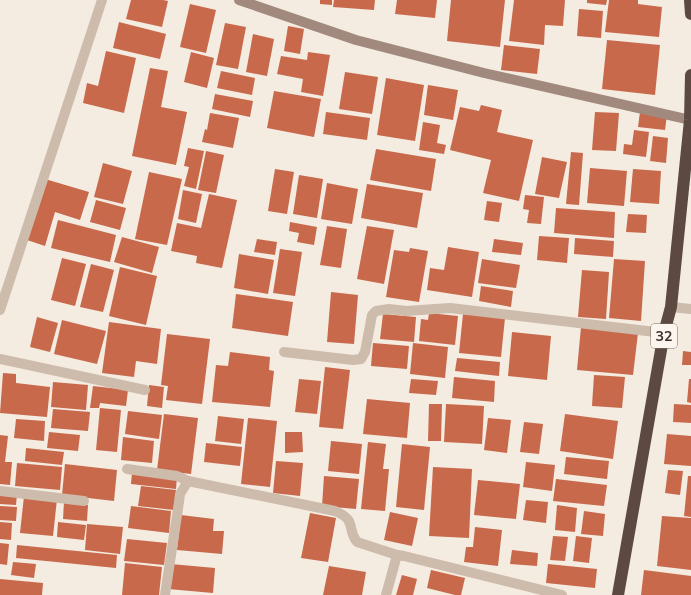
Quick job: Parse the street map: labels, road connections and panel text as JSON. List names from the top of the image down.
{
  "streets": {
    "highway": ["32"]
  }
}
